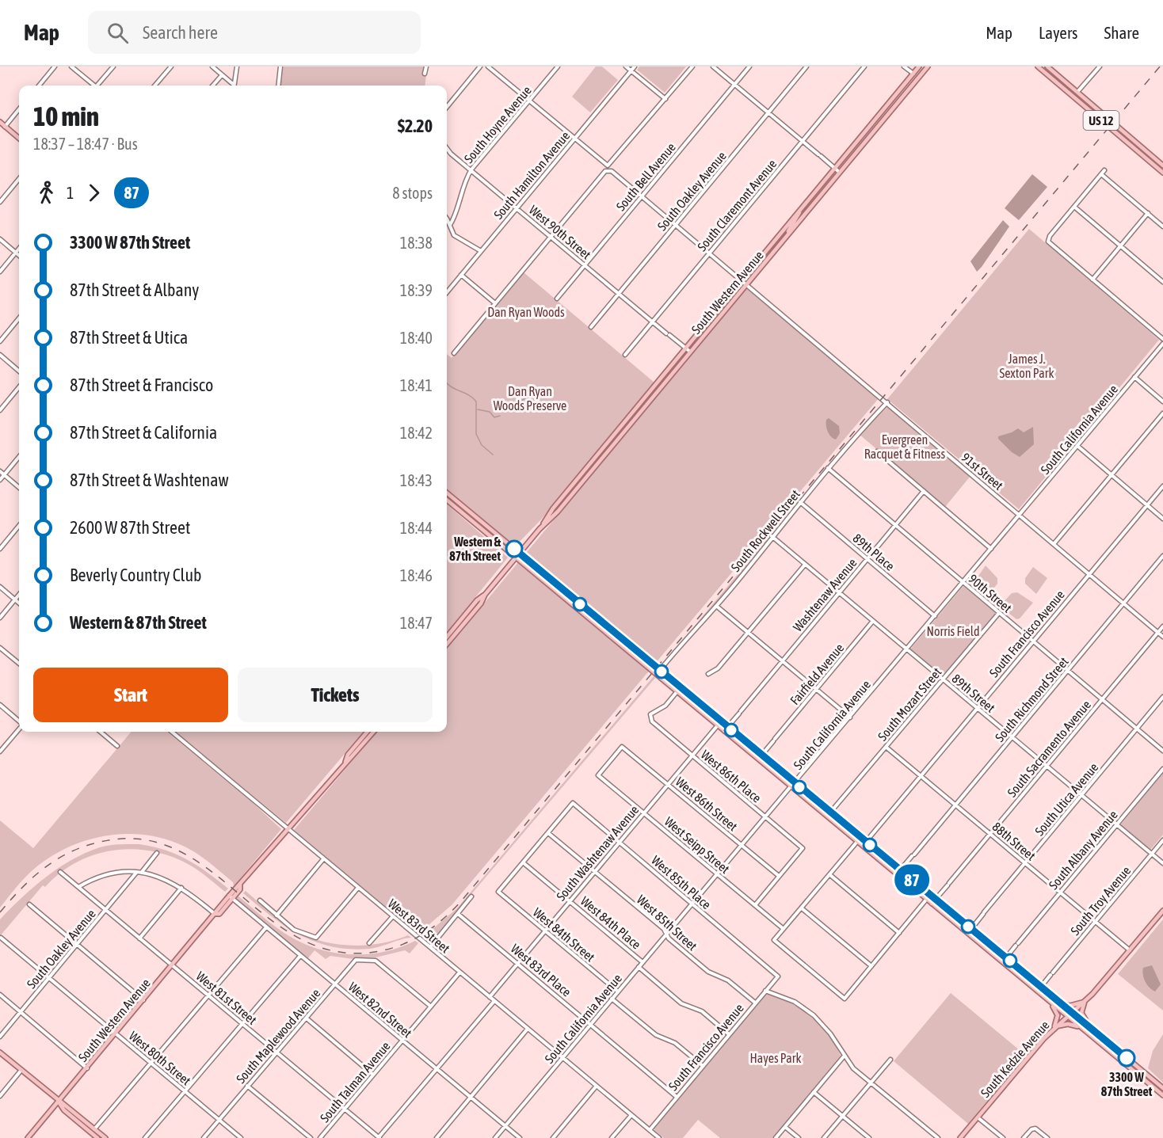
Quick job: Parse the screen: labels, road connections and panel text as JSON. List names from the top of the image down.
{
  "streets": {
    "main road": ["US 12", "South Western Avenue", "South Kedzie Avenue"],
    "street": [
      "South Hoyne Avenue",
      "South Hamilton Avenue",
      "South Bell Avenue",
      "South Oakley Avenue",
      "South Claremont Avenue",
      "West 90th Street",
      "South California Avenue",
      "91st Street",
      "South Rockwell Street",
      "89th Place",
      "90th Street",
      "Washtenaw Avenue",
      "South Francisco Avenue",
      "Fairfield Avenue",
      "89th Street",
      "South Richmond Street",
      "South Mozart Street",
      "South Sacramento Avenue",
      "West 86th Place",
      "South Utica Avenue",
      "West 86th Street",
      "88th Street",
      "West Seipp Street",
      "South Albany Avenue",
      "South Washtenaw Avenue",
      "West 85th Place",
      "South Troy Avenue",
      "West 84th Place",
      "West 85th Street",
      "West 83rd Street",
      "West 84th Street",
      "West 83rd Place",
      "West 81st Street",
      "West 82nd Street",
      "South Maplewood Avenue",
      "West 80th Street",
      "South Talman Avenue"
    ]
  },
  "crossings": [
    ["South Hoyne Avenue", "West 90th Street"],
    ["South Hoyne Avenue", "91st Street"],
    ["South Hamilton Avenue", "West 90th Street"],
    ["South Hamilton Avenue", "91st Street"],
    ["South Bell Avenue", "West 90th Street"],
    ["South Bell Avenue", "91st Street"],
    ["South Oakley Avenue", "West 90th Street"],
    ["South Oakley Avenue", "91st Street"],
    ["South Oakley Avenue", "West 81st Street"],
    ["South Oakley Avenue", "West 80th Street"],
    ["South Claremont Avenue", "West 90th Street"],
    ["South Claremont Avenue", "91st Street"],
    ["West 90th Street", "South Western Avenue"],
    ["South Western Avenue", "91st Street"],
    ["South Western Avenue", "West 83rd Street"],
    ["South Western Avenue", "West 81st Street"],
    ["South Western Avenue", "West 82nd Street"],
    ["South Western Avenue", "West 80th Street"],
    ["South California Avenue", "91st Street"],
    ["South California Avenue", "89th Place"],
    ["South California Avenue", "90th Street"],
    ["South California Avenue", "89th Street"],
    ["South California Avenue", "West 86th Place"],
    ["South California Avenue", "West 86th Street"],
    ["South California Avenue", "West Seipp Street"],
    ["South California Avenue", "West 85th Place"],
    ["South California Avenue", "West 84th Place"],
    ["South California Avenue", "West 85th Street"],
    ["South California Avenue", "West 83rd Street"],
    ["South California Avenue", "West 84th Street"],
    ["South California Avenue", "West 83rd Place"],
    ["South California Avenue", "West 82nd Street"],
    ["91st Street", "South Rockwell Street"],
    ["91st Street", "South Francisco Avenue"],
    ["91st Street", "South Richmond Street"],
    ["91st Street", "South Sacramento Avenue"],
    ["South Rockwell Street", "89th Place"],
    ["South Rockwell Street", "90th Street"],
    ["South Rockwell Street", "89th Street"],
    ["89th Place", "Washtenaw Avenue"],
    ["90th Street", "Washtenaw Avenue"],
    ["90th Street", "South Francisco Avenue"],
    ["90th Street", "South Richmond Street"],
    ["90th Street", "South Mozart Street"],
    ["90th Street", "South Sacramento Avenue"],
    ["90th Street", "South Utica Avenue"],
    ["Washtenaw Avenue", "89th Street"],
    ["South Francisco Avenue", "89th Street"],
    ["South Francisco Avenue", "88th Street"],
    ["South Francisco Avenue", "West 85th Place"],
    ["South Francisco Avenue", "West 84th Place"],
    ["South Francisco Avenue", "West 85th Street"],
    ["South Francisco Avenue", "West 83rd Street"],
    ["South Francisco Avenue", "West 83rd Place"],
    ["Fairfield Avenue", "89th Street"],
    ["89th Street", "South Richmond Street"],
    ["89th Street", "South Mozart Street"],
    ["89th Street", "South Sacramento Avenue"],
    ["89th Street", "South Utica Avenue"],
    ["89th Street", "South Albany Avenue"],
    ["89th Street", "South Troy Avenue"],
    ["South Richmond Street", "88th Street"],
    ["South Mozart Street", "88th Street"],
    ["South Sacramento Avenue", "88th Street"],
    ["West 86th Place", "West 86th Street"],
    ["West 86th Place", "South Washtenaw Avenue"],
    ["South Utica Avenue", "88th Street"],
    ["West 86th Street", "West Seipp Street"],
    ["West 86th Street", "South Washtenaw Avenue"],
    ["88th Street", "South Albany Avenue"],
    ["88th Street", "South Troy Avenue"],
    ["88th Street", "South Kedzie Avenue"],
    ["West Seipp Street", "South Washtenaw Avenue"],
    ["South Washtenaw Avenue", "West 85th Place"],
    ["South Washtenaw Avenue", "West 84th Place"],
    ["South Washtenaw Avenue", "West 85th Street"],
    ["South Washtenaw Avenue", "West 83rd Street"],
    ["South Washtenaw Avenue", "West 84th Street"],
    ["South Washtenaw Avenue", "West 83rd Place"],
    ["West 85th Place", "West 85th Street"],
    ["West 84th Place", "West 84th Street"],
    ["West 83rd Street", "South Talman Avenue"],
    ["West 81st Street", "South Maplewood Avenue"],
    ["West 81st Street", "South Talman Avenue"],
    ["West 82nd Street", "South Maplewood Avenue"],
    ["West 82nd Street", "South Talman Avenue"],
    ["South Maplewood Avenue", "West 80th Street"],
    ["South Maplewood Avenue", "South Talman Avenue"]
  ],
  "parks": [
    "Dan Ryan Woods",
    "James J. Sexton Park",
    "Dan Ryan Woods Preserve",
    "Evergreen Racquet & Fitness",
    "Norris Field",
    "Hayes Park"
  ],
  "places": ["Western & 87th Street", "3300 W 87th Street"],
  "lines": ["bus line 87"],
  "page": {
    "header": "Map",
    "search": "Search here",
    "nav": ["Map", "Layers", "Share"],
    "on_map": "87",
    "heading": ["10 min", "18:37 – 18:47 · Bus", "$2.20"],
    "legs": ["1", "87", "8 stops"],
    "list": [
      {
        "name": "3300 W 87th Street",
        "value": "18:38"
      },
      {
        "name": "87th Street & Albany",
        "value": "18:39"
      },
      {
        "name": "87th Street & Utica",
        "value": "18:40"
      },
      {
        "name": "87th Street & Francisco",
        "value": "18:41"
      },
      {
        "name": "87th Street & California",
        "value": "18:42"
      },
      {
        "name": "87th Street & Washtenaw",
        "value": "18:43"
      },
      {
        "name": "2600 W 87th Street",
        "value": "18:44"
      },
      {
        "name": "Beverly Country Club",
        "value": "18:46"
      },
      {
        "name": "Western & 87th Street",
        "value": "18:47"
      }
    ],
    "buttons": ["Start", "Tickets"]
  }
}
